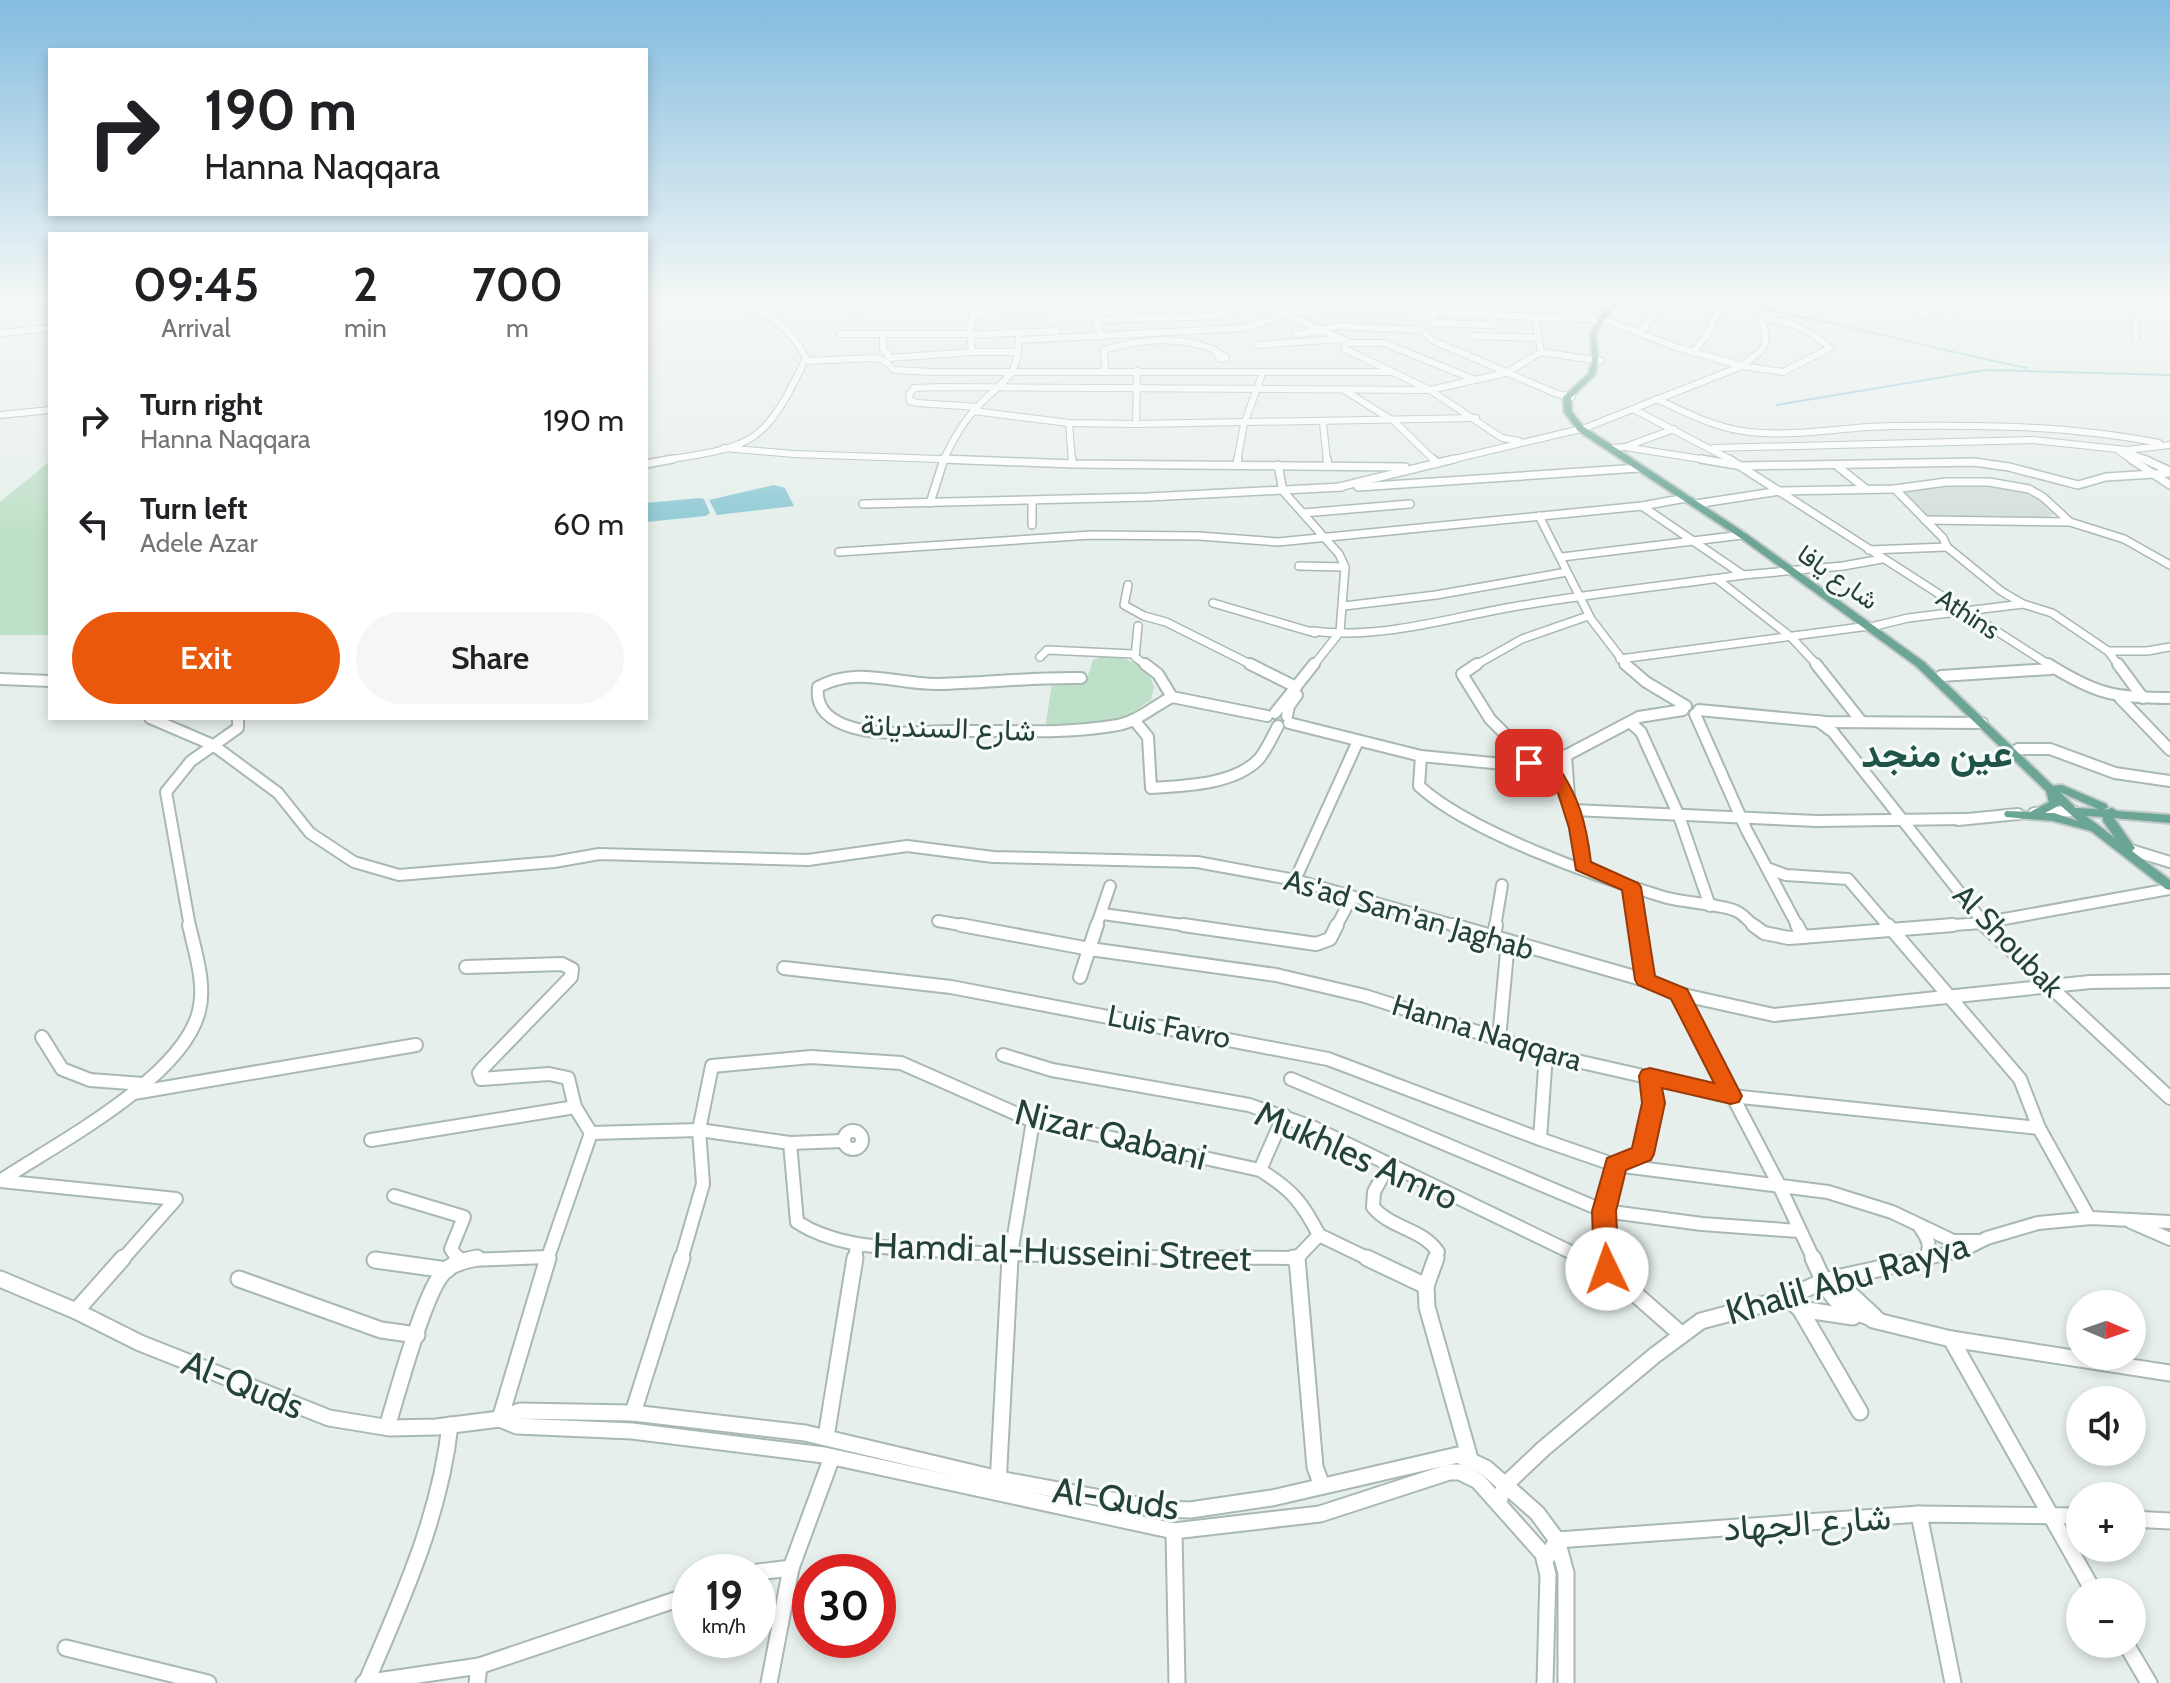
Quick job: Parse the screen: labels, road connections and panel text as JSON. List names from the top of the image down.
{
  "streets": {
    "main road": ["شارع يافا"],
    "street": [
      "Athins",
      "شارع السنديانة",
      "As'ad Sam'an Jaghab",
      "Al Shoubak",
      "Luis Favro",
      "Hanna Naqqara",
      "Nizar Qabani",
      "Mukhles Amro",
      "Hamdi al-Husseini Street",
      "Khalil Abu Rayya",
      "Al-Quds",
      "شارع الجهاد"
    ]
  },
  "crossings": [
    ["As'ad Sam'an Jaghab", "Al Shoubak"],
    ["Luis Favro", "Khalil Abu Rayya"],
    ["Mukhles Amro", "Khalil Abu Rayya"],
    ["Khalil Abu Rayya", "Al-Quds"]
  ],
  "districts": ["عين منجد"],
  "north": "right",
  "page": {
    "turn": ["190 m", "Hanna Naqqara"],
    "eta": [
      "09:45",
      "Arrival",
      "2",
      "min",
      "700",
      "m"
    ],
    "list": [
      {
        "name": "Turn right",
        "note": "Hanna Naqqara",
        "value": "190 m"
      },
      {
        "name": "Turn left",
        "note": "Adele Azar",
        "value": "60 m"
      }
    ],
    "buttons": ["Exit", "Share"],
    "map_buttons": ["+", "−"],
    "speed": "19 km/h",
    "limit": "30"
  }
}
